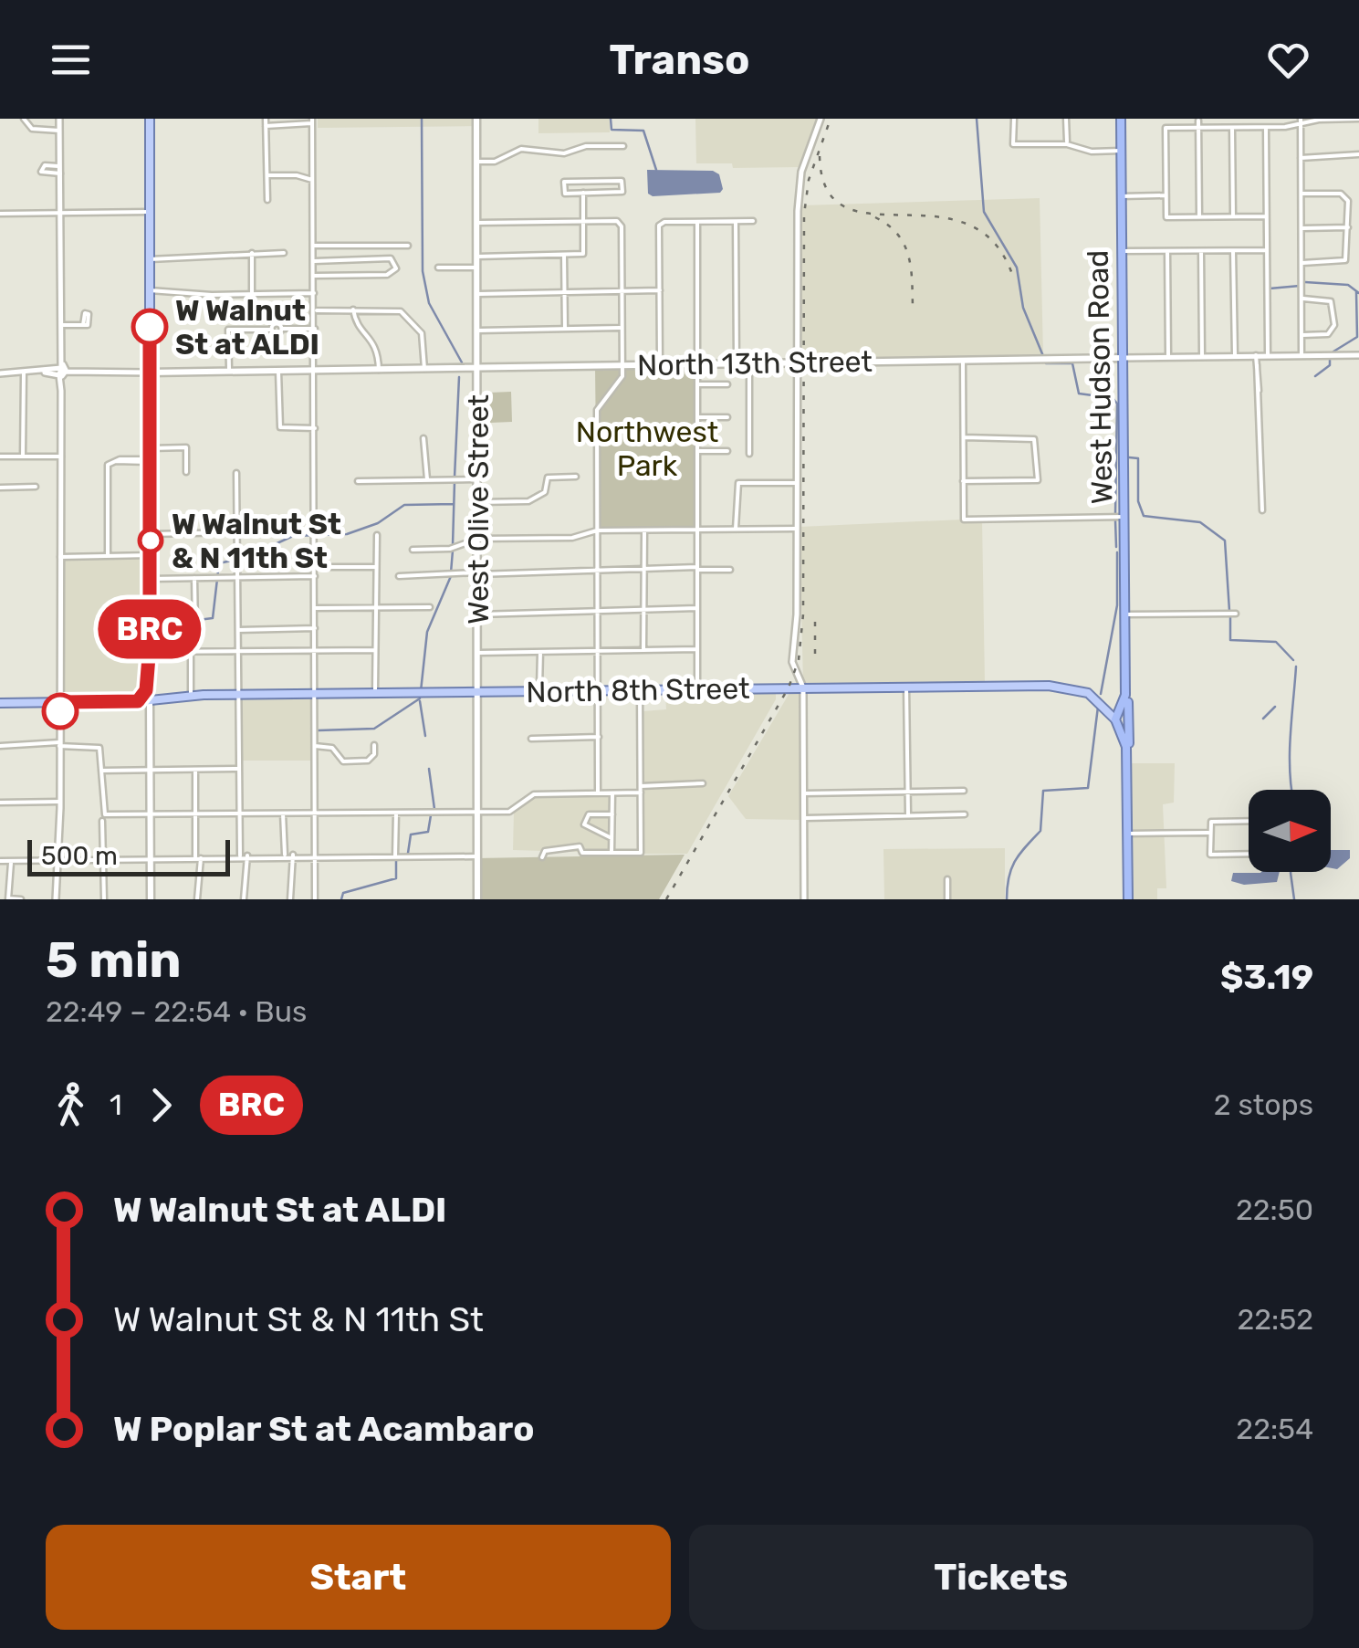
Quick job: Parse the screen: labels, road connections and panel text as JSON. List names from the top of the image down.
{
  "streets": {
    "highway": ["West Hudson Road"],
    "main road": ["North 13th Street", "West Olive Street", "North 8th Street"]
  },
  "crossings": [
    ["North 13th Street", "West Hudson Road"],
    ["North 13th Street", "West Olive Street"],
    ["West Hudson Road", "North 8th Street"],
    ["West Olive Street", "North 8th Street"]
  ],
  "parks": ["Northwest Park"],
  "places": ["W Walnut St at ALDI", "W Walnut St & N 11th St"],
  "lines": ["bus line BRC"],
  "scale_bar": "500 m",
  "north": "right",
  "page": {
    "header": "Transo",
    "on_map": "BRC",
    "scale": "500 m",
    "heading": ["5 min", "22:49 – 22:54 · Bus", "$3.19"],
    "legs": ["1", "BRC", "2 stops"],
    "list": [
      {
        "name": "W Walnut St at ALDI",
        "value": "22:50"
      },
      {
        "name": "W Walnut St & N 11th St",
        "value": "22:52"
      },
      {
        "name": "W Poplar St at Acambaro",
        "value": "22:54"
      }
    ],
    "buttons": ["Start", "Tickets"]
  }
}
